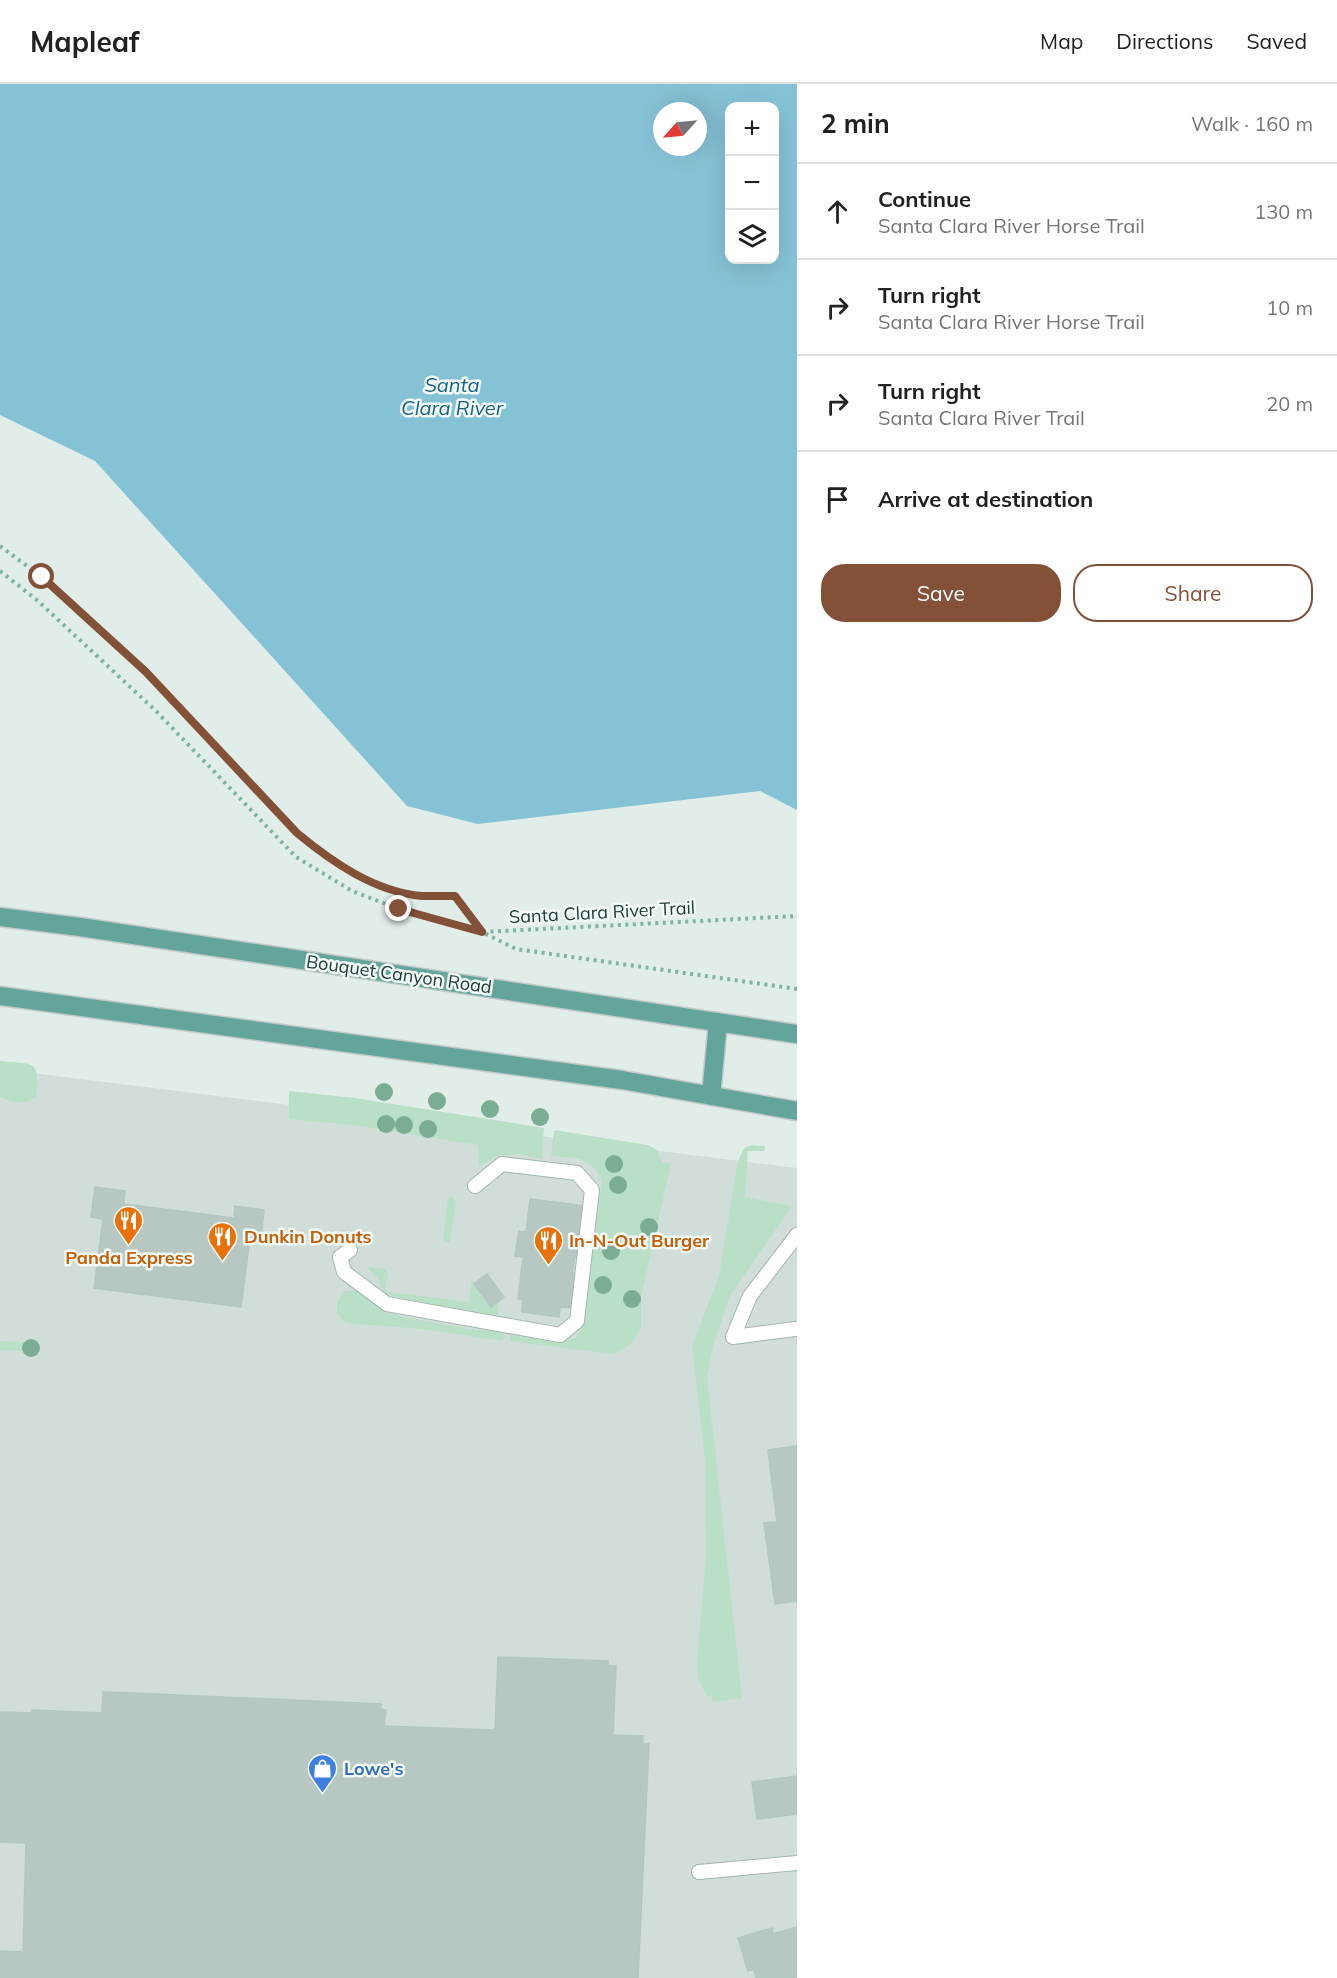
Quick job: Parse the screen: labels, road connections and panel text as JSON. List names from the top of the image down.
{
  "streets": {
    "main road": ["Bouquet Canyon Road"],
    "path": ["Santa Clara River Trail"]
  },
  "water": ["Santa Clara River"],
  "places": {
    "restaurant": ["Panda Express", "Dunkin Donuts", "In-N-Out Burger"],
    "shop": ["Lowe's"]
  },
  "north": "bottom left",
  "page": {
    "header": "Mapleaf",
    "nav": ["Map", "Directions", "Saved"],
    "heading": ["2 min", "Walk · 160 m"],
    "map_buttons": ["+", "−"],
    "list": [
      ["Continue", "Santa Clara River Horse Trail", "130 m"],
      ["Turn right", "Santa Clara River Horse Trail", "10 m"],
      ["Turn right", "Santa Clara River Trail", "20 m"],
      "Arrive at destination"
    ],
    "buttons": ["Save", "Share"]
  }
}
